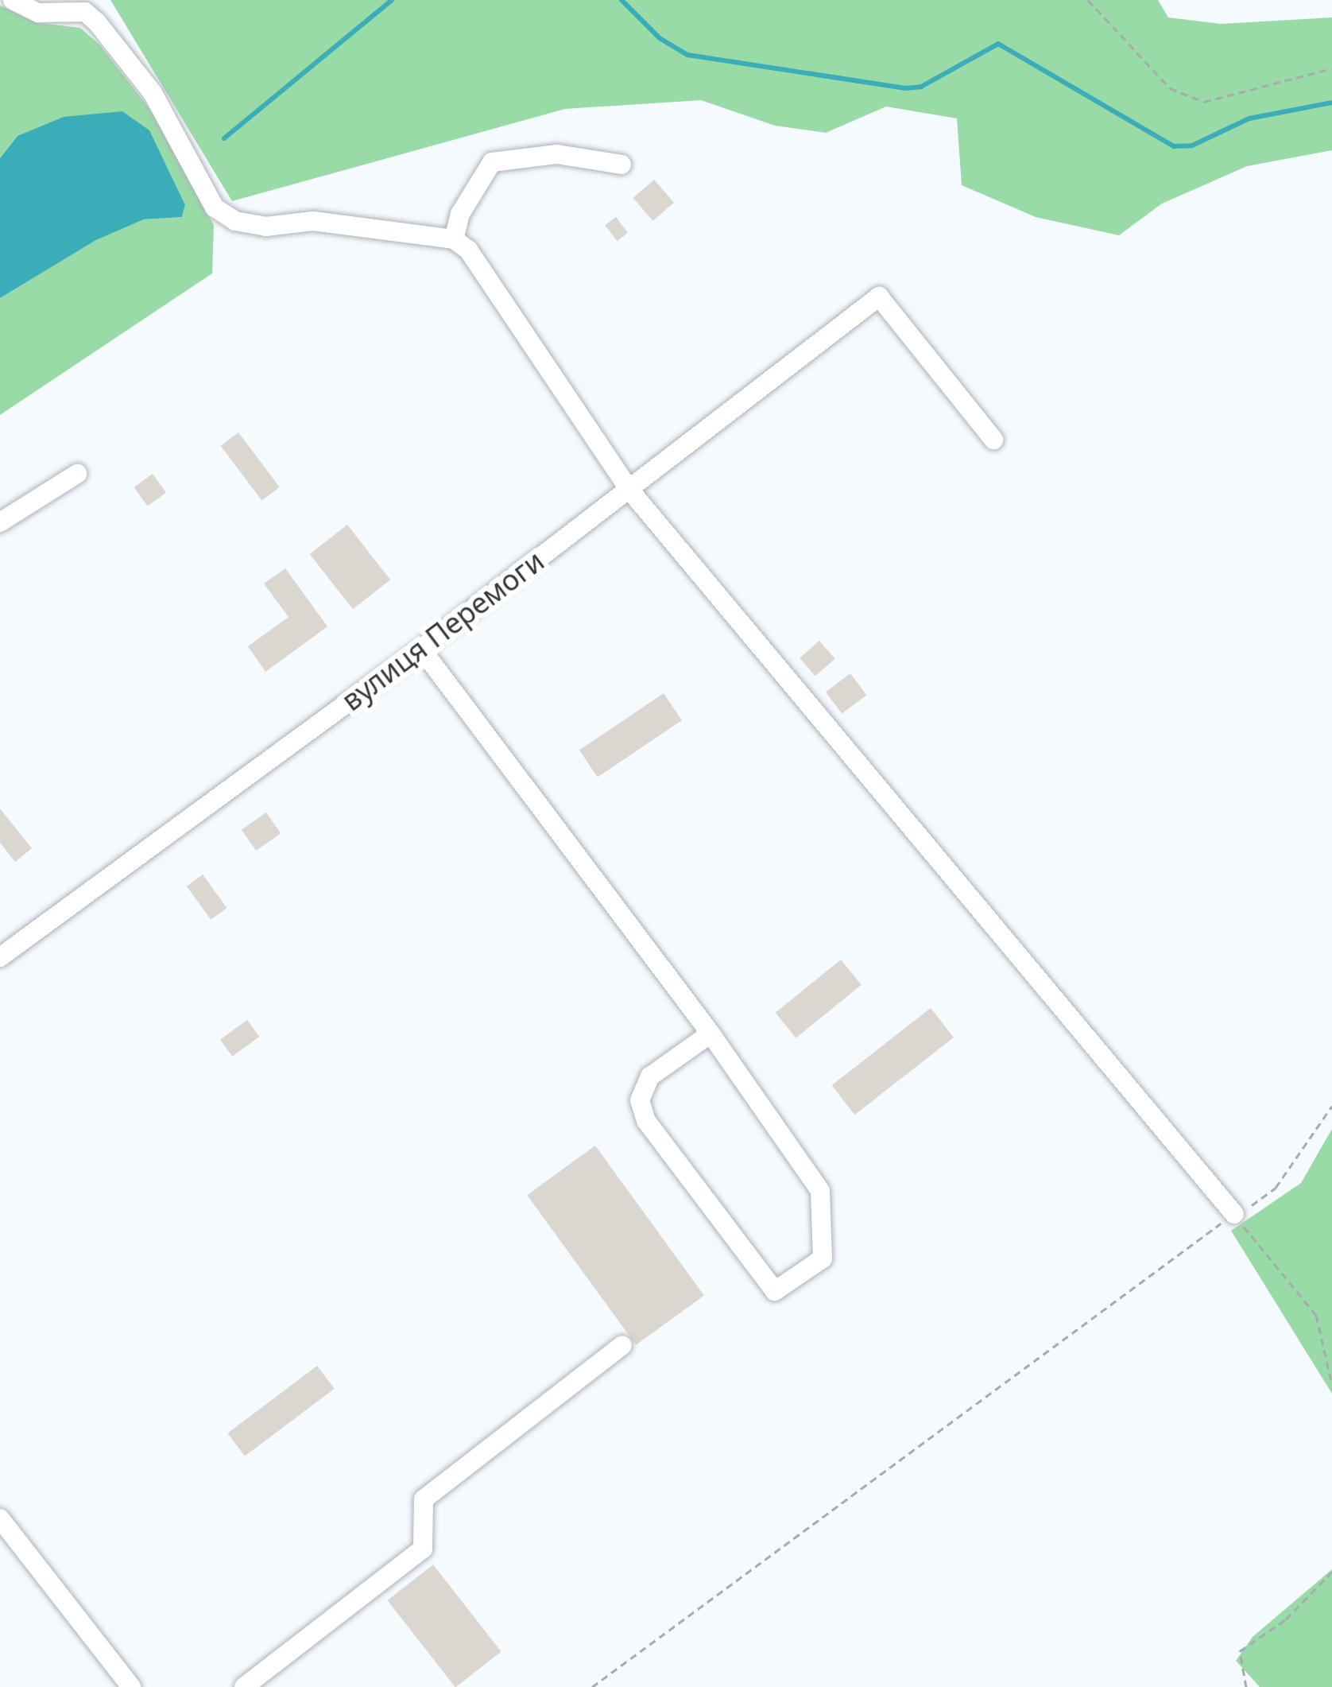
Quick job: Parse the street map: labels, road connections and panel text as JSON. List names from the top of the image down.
{
  "streets": {
    "street": ["вулиця Перемоги"]
  }
}
